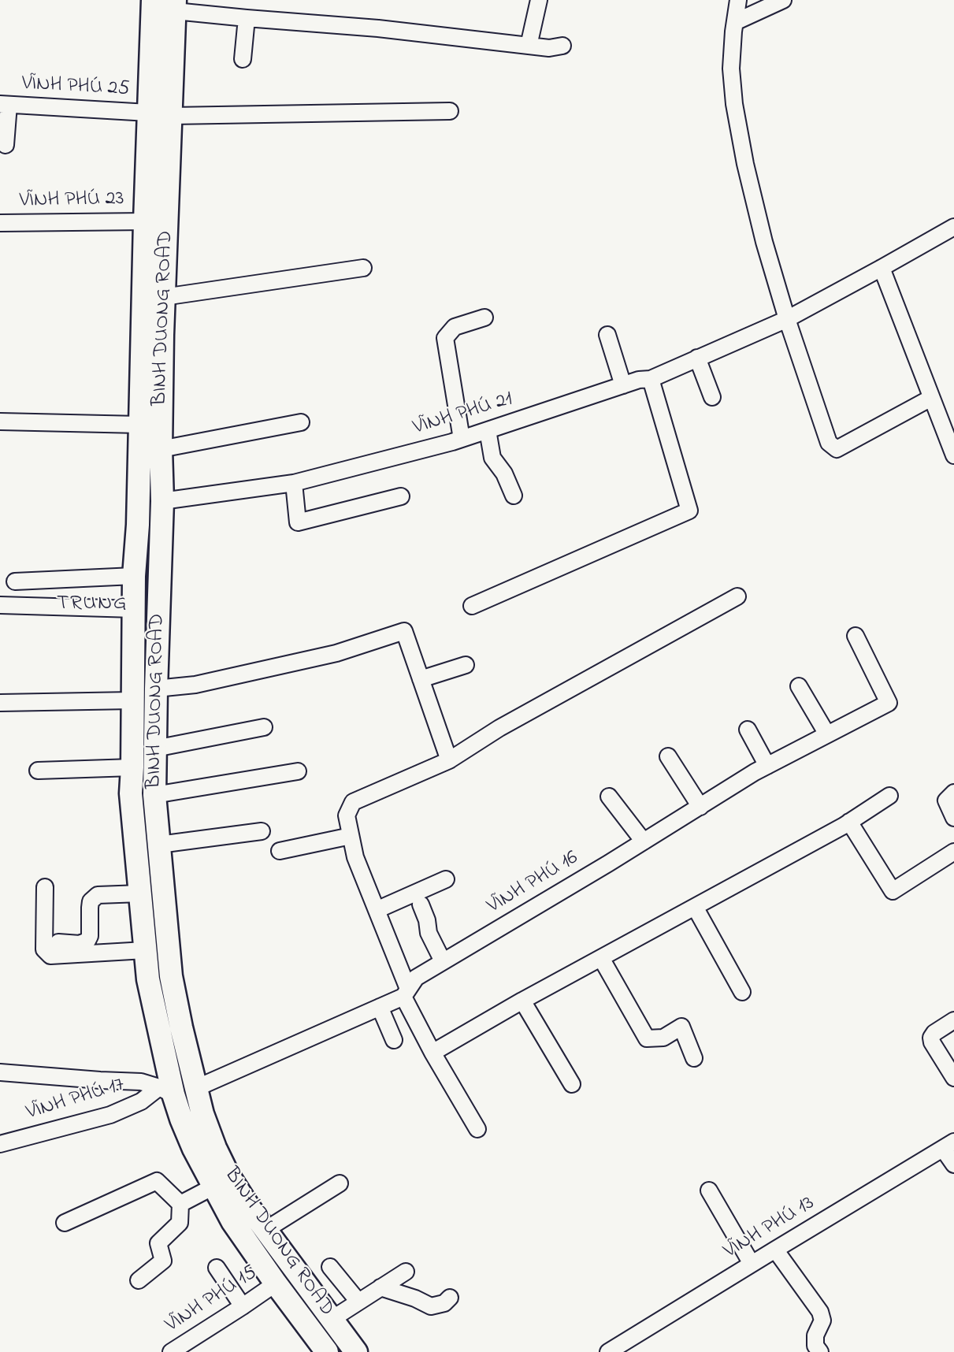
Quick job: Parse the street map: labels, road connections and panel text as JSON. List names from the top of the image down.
{
  "streets": {
    "highway": ["BINH DUONG ROAD"],
    "street": [
      "VĨNH PHÚ 25",
      "VĨNH PHÚ 23",
      "VĨNH PHÚ 21",
      "VĨNH PHÚ 16",
      "VĨNH PHÚ 17",
      "VĨNH PHÚ 13",
      "VĨNH PHÚ 15"
    ]
  },
  "crossings": [
    ["VĨNH PHÚ 25", "BINH DUONG ROAD"],
    ["VĨNH PHÚ 23", "BINH DUONG ROAD"],
    ["BINH DUONG ROAD", "VĨNH PHÚ 21"],
    ["BINH DUONG ROAD", "VĨNH PHÚ 16"],
    ["BINH DUONG ROAD", "VĨNH PHÚ 17"],
    ["BINH DUONG ROAD", "VĨNH PHÚ 15"]
  ],
  "districts": ["TRUNG"]
}
